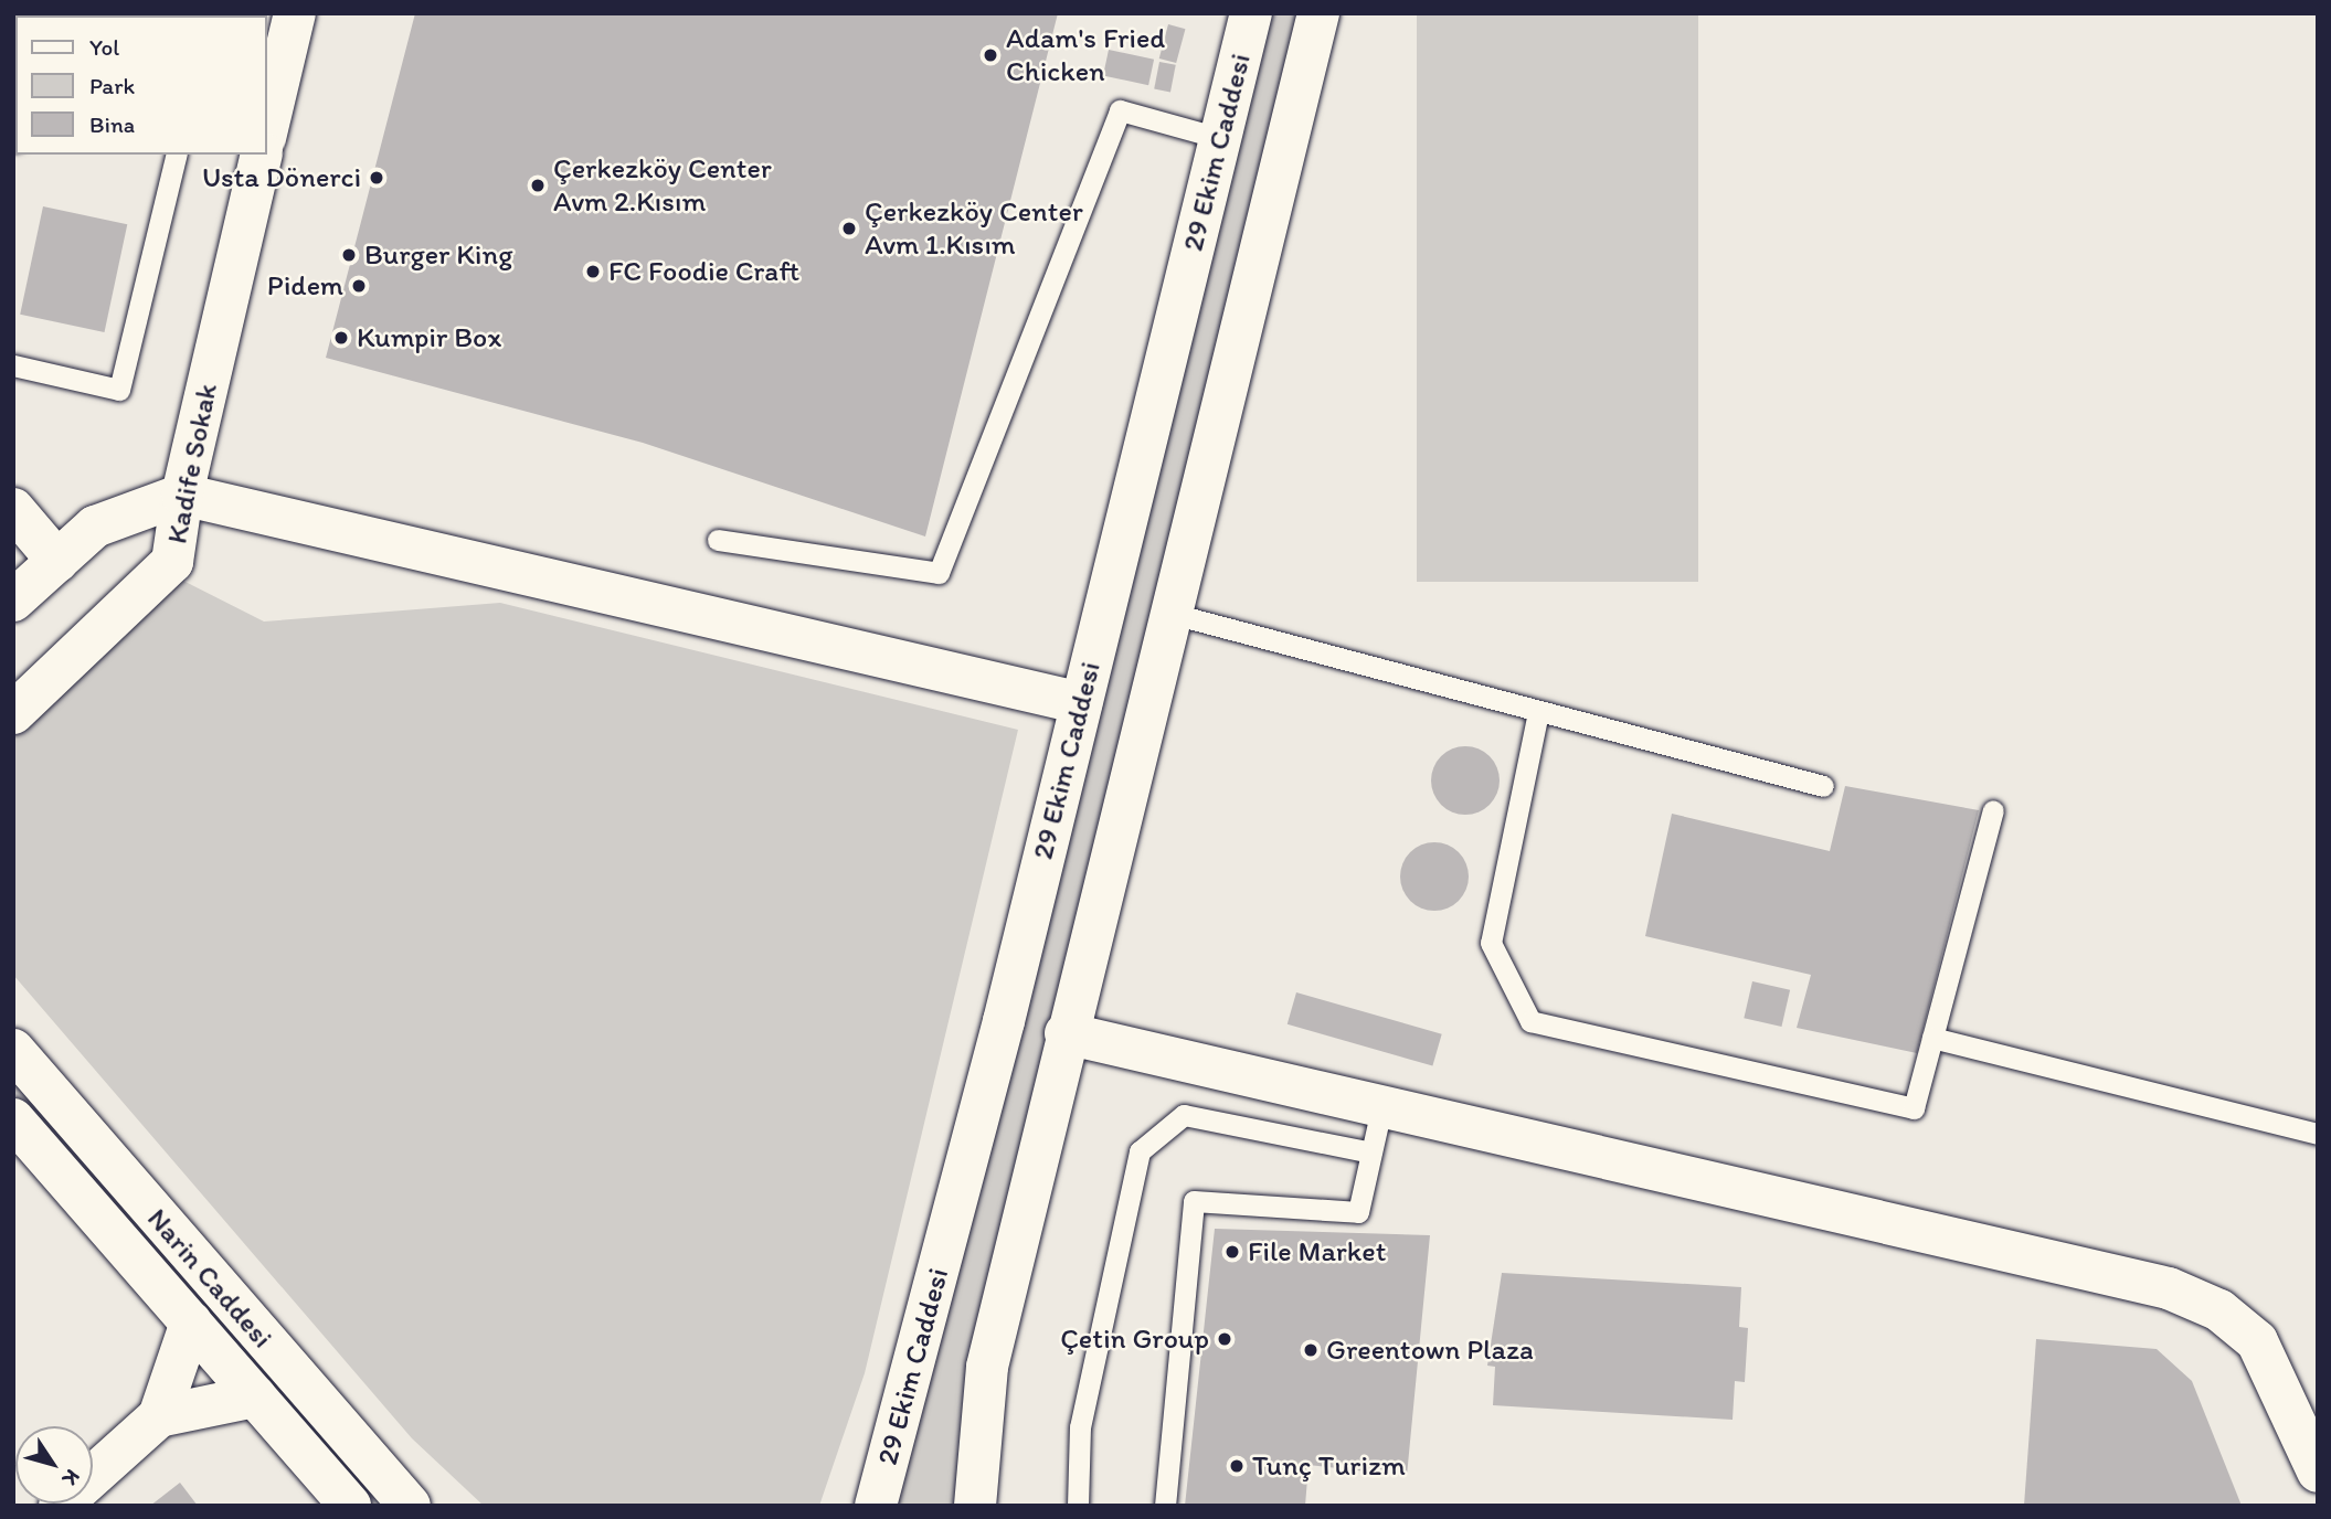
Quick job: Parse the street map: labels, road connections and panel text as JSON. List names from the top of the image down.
{
  "streets": {
    "main road": ["29 Ekim Caddesi", "Kadife Sokak", "Narin Caddesi"]
  },
  "places": [
    "Adam's Fried Chicken",
    "Usta Dönerci",
    "Çerkezköy Center Avm 2.Kısım",
    "Çerkezköy Center Avm 1.Kısım",
    "Burger King",
    "FC Foodie Craft",
    "Pidem",
    "Kumpir Box",
    "File Market",
    "Çetin Group",
    "Greentown Plaza",
    "Tunç Turizm"
  ],
  "legend": ["Yol", "Park", "Bina"],
  "north": "bottom right"
}
